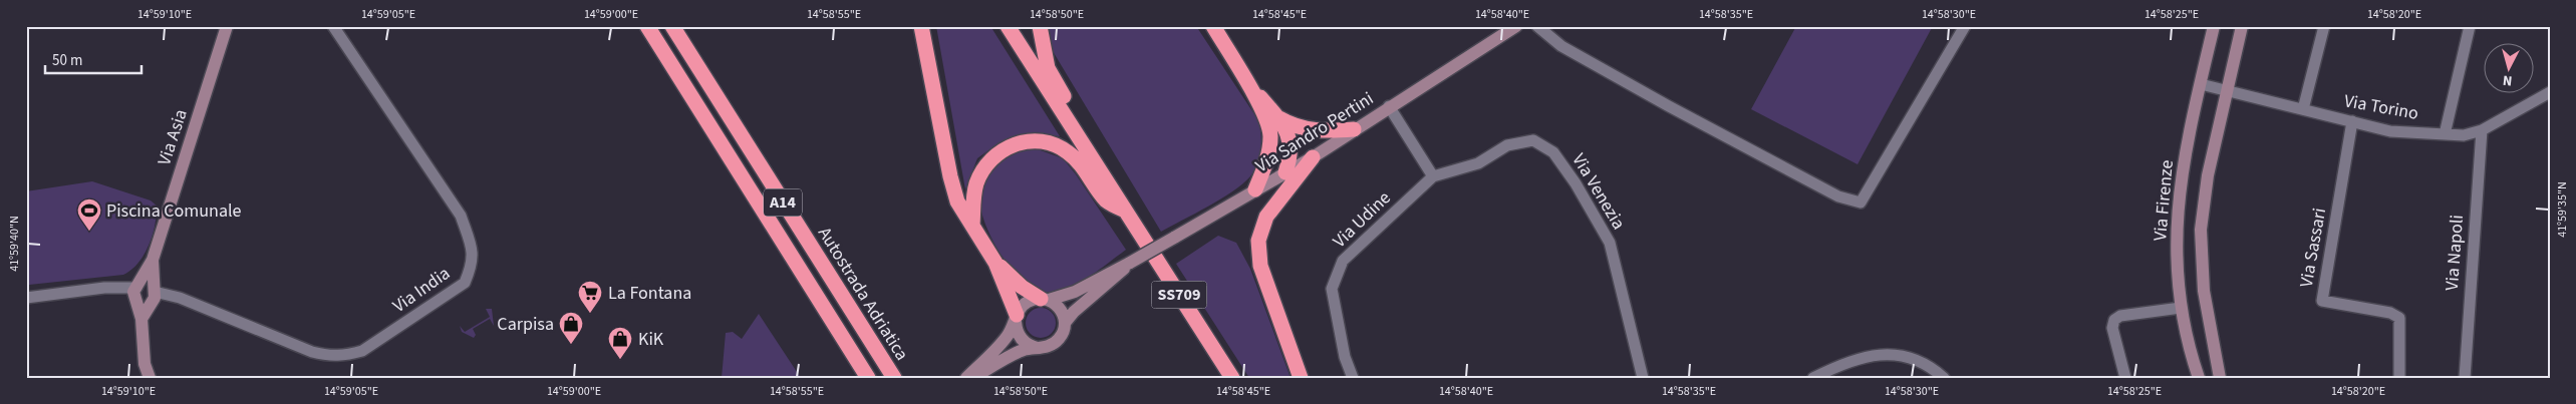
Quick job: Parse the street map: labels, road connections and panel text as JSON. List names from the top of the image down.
{
  "streets": {
    "highway": ["A14", "Autostrada Adriatica", "SS709"],
    "street": [
      "Via Torino",
      "Via Sandro Pertini",
      "Via Asia",
      "Via Venezia",
      "Via Firenze",
      "Via Udine",
      "Via Sassari",
      "Via Napoli",
      "Via India"
    ]
  },
  "crossings": [
    ["Via Torino", "Via Firenze"],
    ["Via Torino", "Via Sassari"],
    ["Via Torino", "Via Napoli"],
    ["Via Asia", "Via India"],
    ["Via Venezia", "Via Udine"]
  ],
  "places": {
    "sports": ["Piscina Comunale"],
    "supermarket": ["La Fontana"],
    "shop": ["Carpisa", "KiK"]
  },
  "scale_bar": "50 m",
  "north": "bottom",
  "coordinates": [
    "14°59'10\"E",
    "14°59'05\"E",
    "14°59'00\"E",
    "14°58'55\"E",
    "14°58'50\"E",
    "14°58'45\"E",
    "14°58'40\"E",
    "14°58'35\"E",
    "14°58'30\"E",
    "14°58'25\"E",
    "14°58'20\"E",
    "41°59'35\"N",
    "41°59'40\"N"
  ]
}
